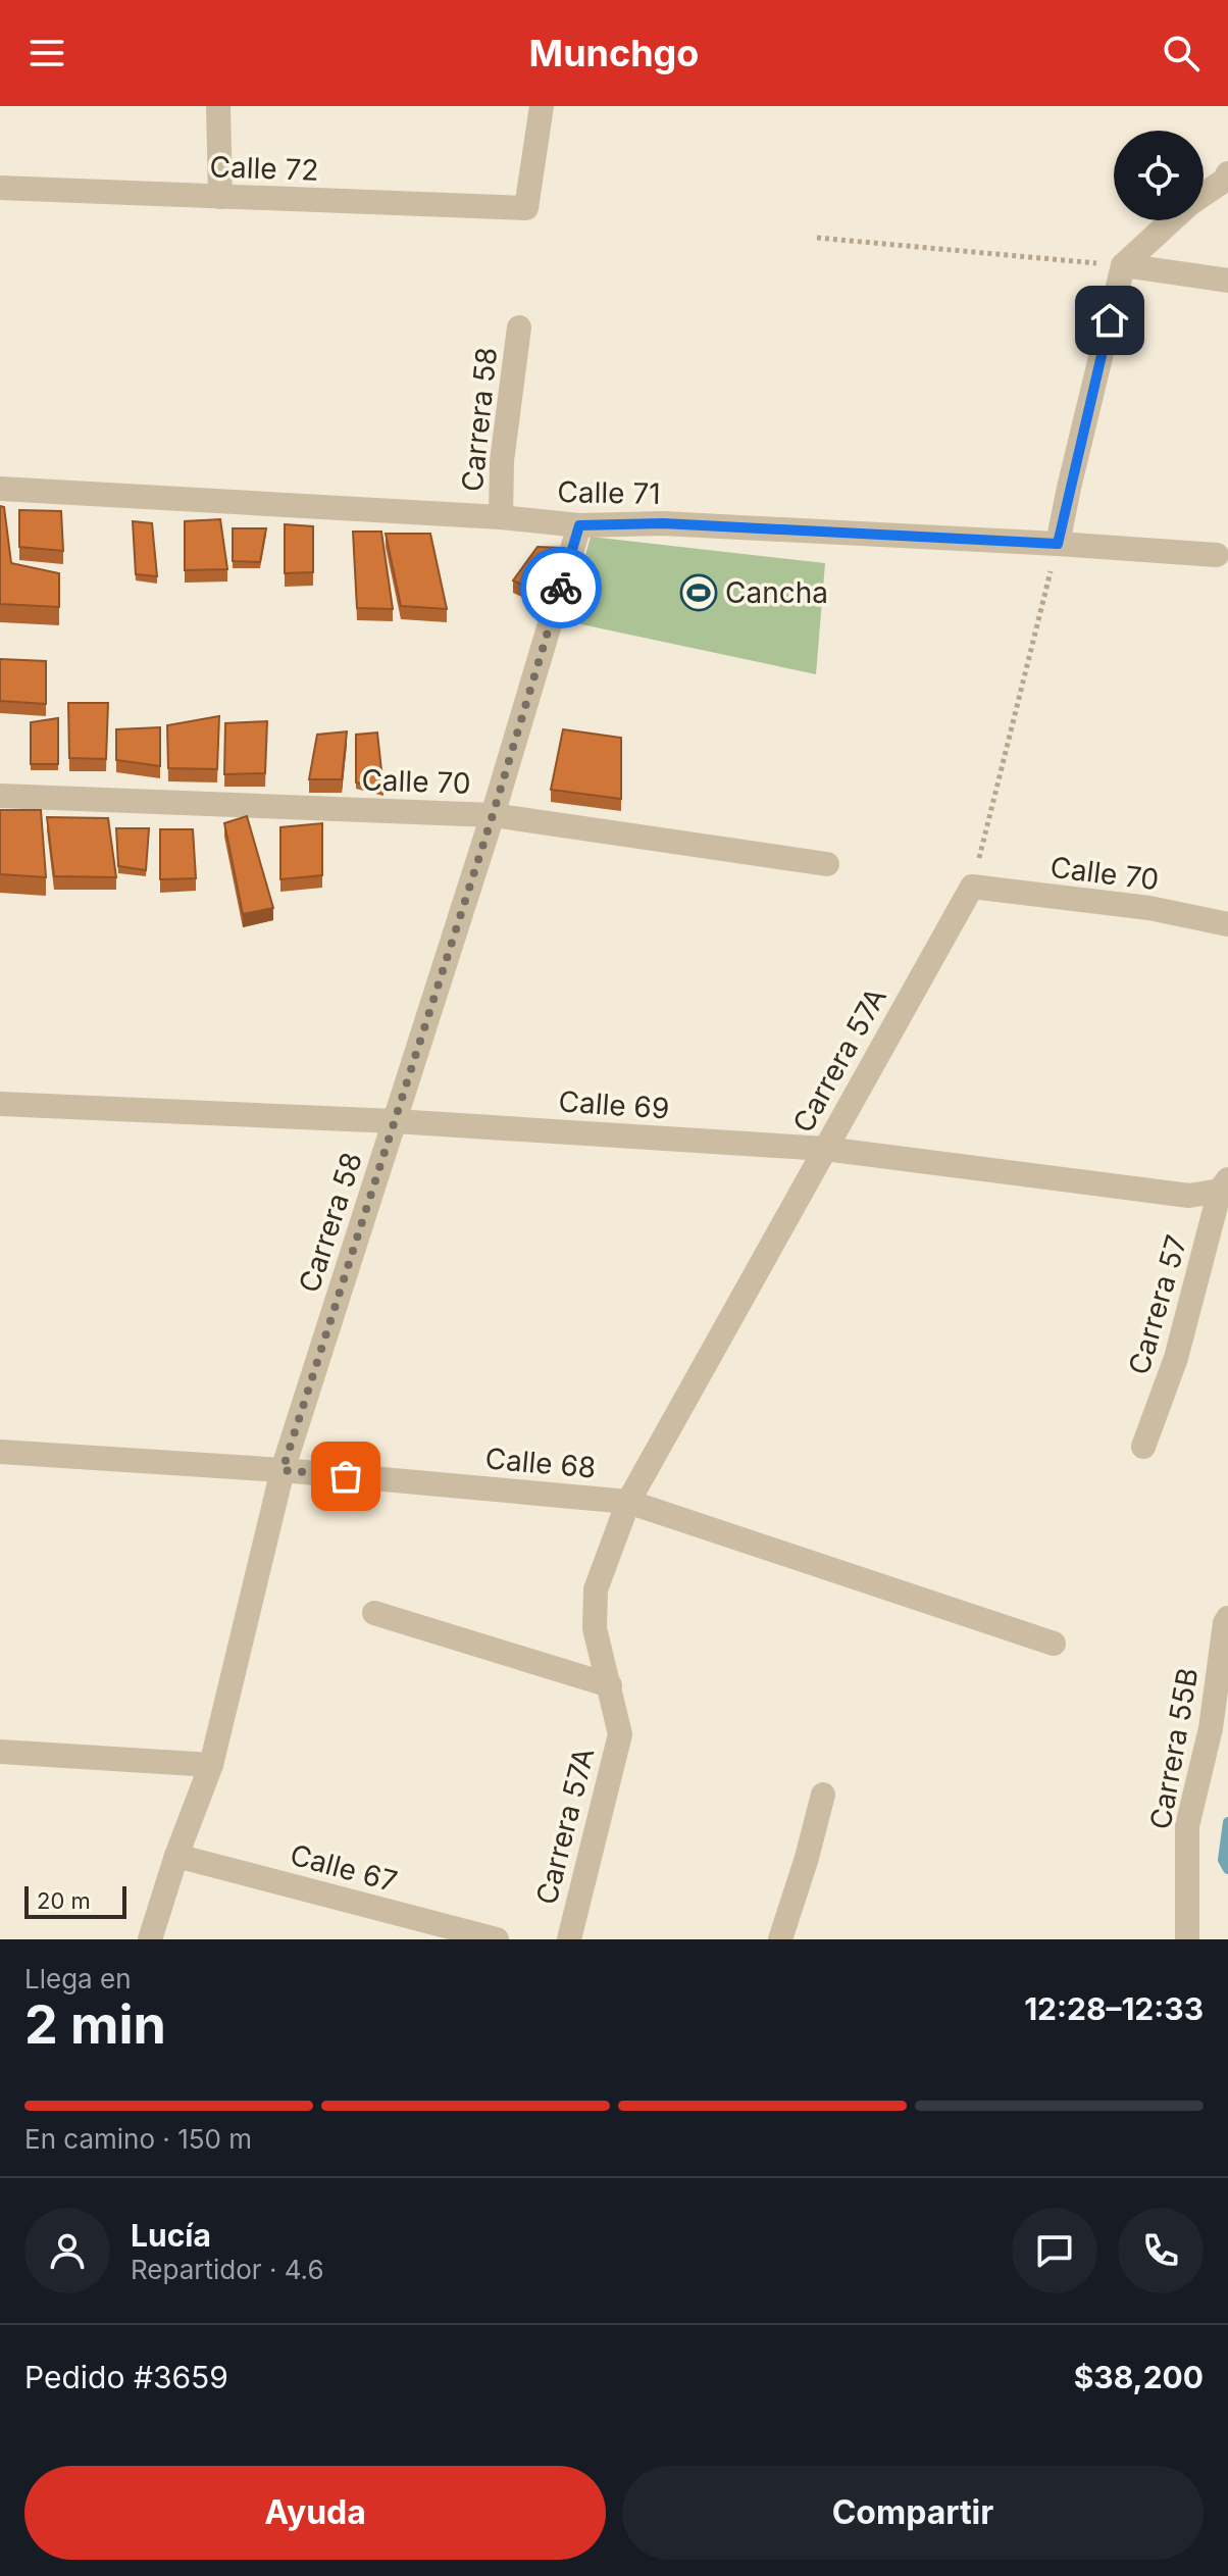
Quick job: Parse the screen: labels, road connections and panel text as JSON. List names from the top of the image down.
{
  "streets": {
    "street": [
      "Calle 72",
      "Carrera 58",
      "Calle 71",
      "Calle 70",
      "Carrera 57A",
      "Calle 69",
      "Carrera 57",
      "Calle 68",
      "Carrera 55B",
      "Calle 67"
    ]
  },
  "crossings": [
    ["Carrera 58", "Calle 71"],
    ["Carrera 58", "Calle 70"],
    ["Carrera 58", "Calle 69"],
    ["Carrera 58", "Calle 68"],
    ["Carrera 58", "Calle 67"],
    ["Calle 70", "Carrera 57A"],
    ["Carrera 57A", "Calle 69"],
    ["Carrera 57A", "Calle 68"],
    ["Calle 69", "Carrera 57"]
  ],
  "places": {
    "sports": ["Cancha"]
  },
  "scale_bar": "20 m",
  "page": {
    "header": "Munchgo",
    "scale": "20 m",
    "heading": ["2 min", "Llega en", "12:28–12:33"],
    "panel": [
      "Lucía",
      "Repartidor · 4.6",
      "Pedido #3659",
      "$38,200"
    ],
    "bar": "En camino · 150 m",
    "buttons": ["Ayuda", "Compartir"]
  }
}
